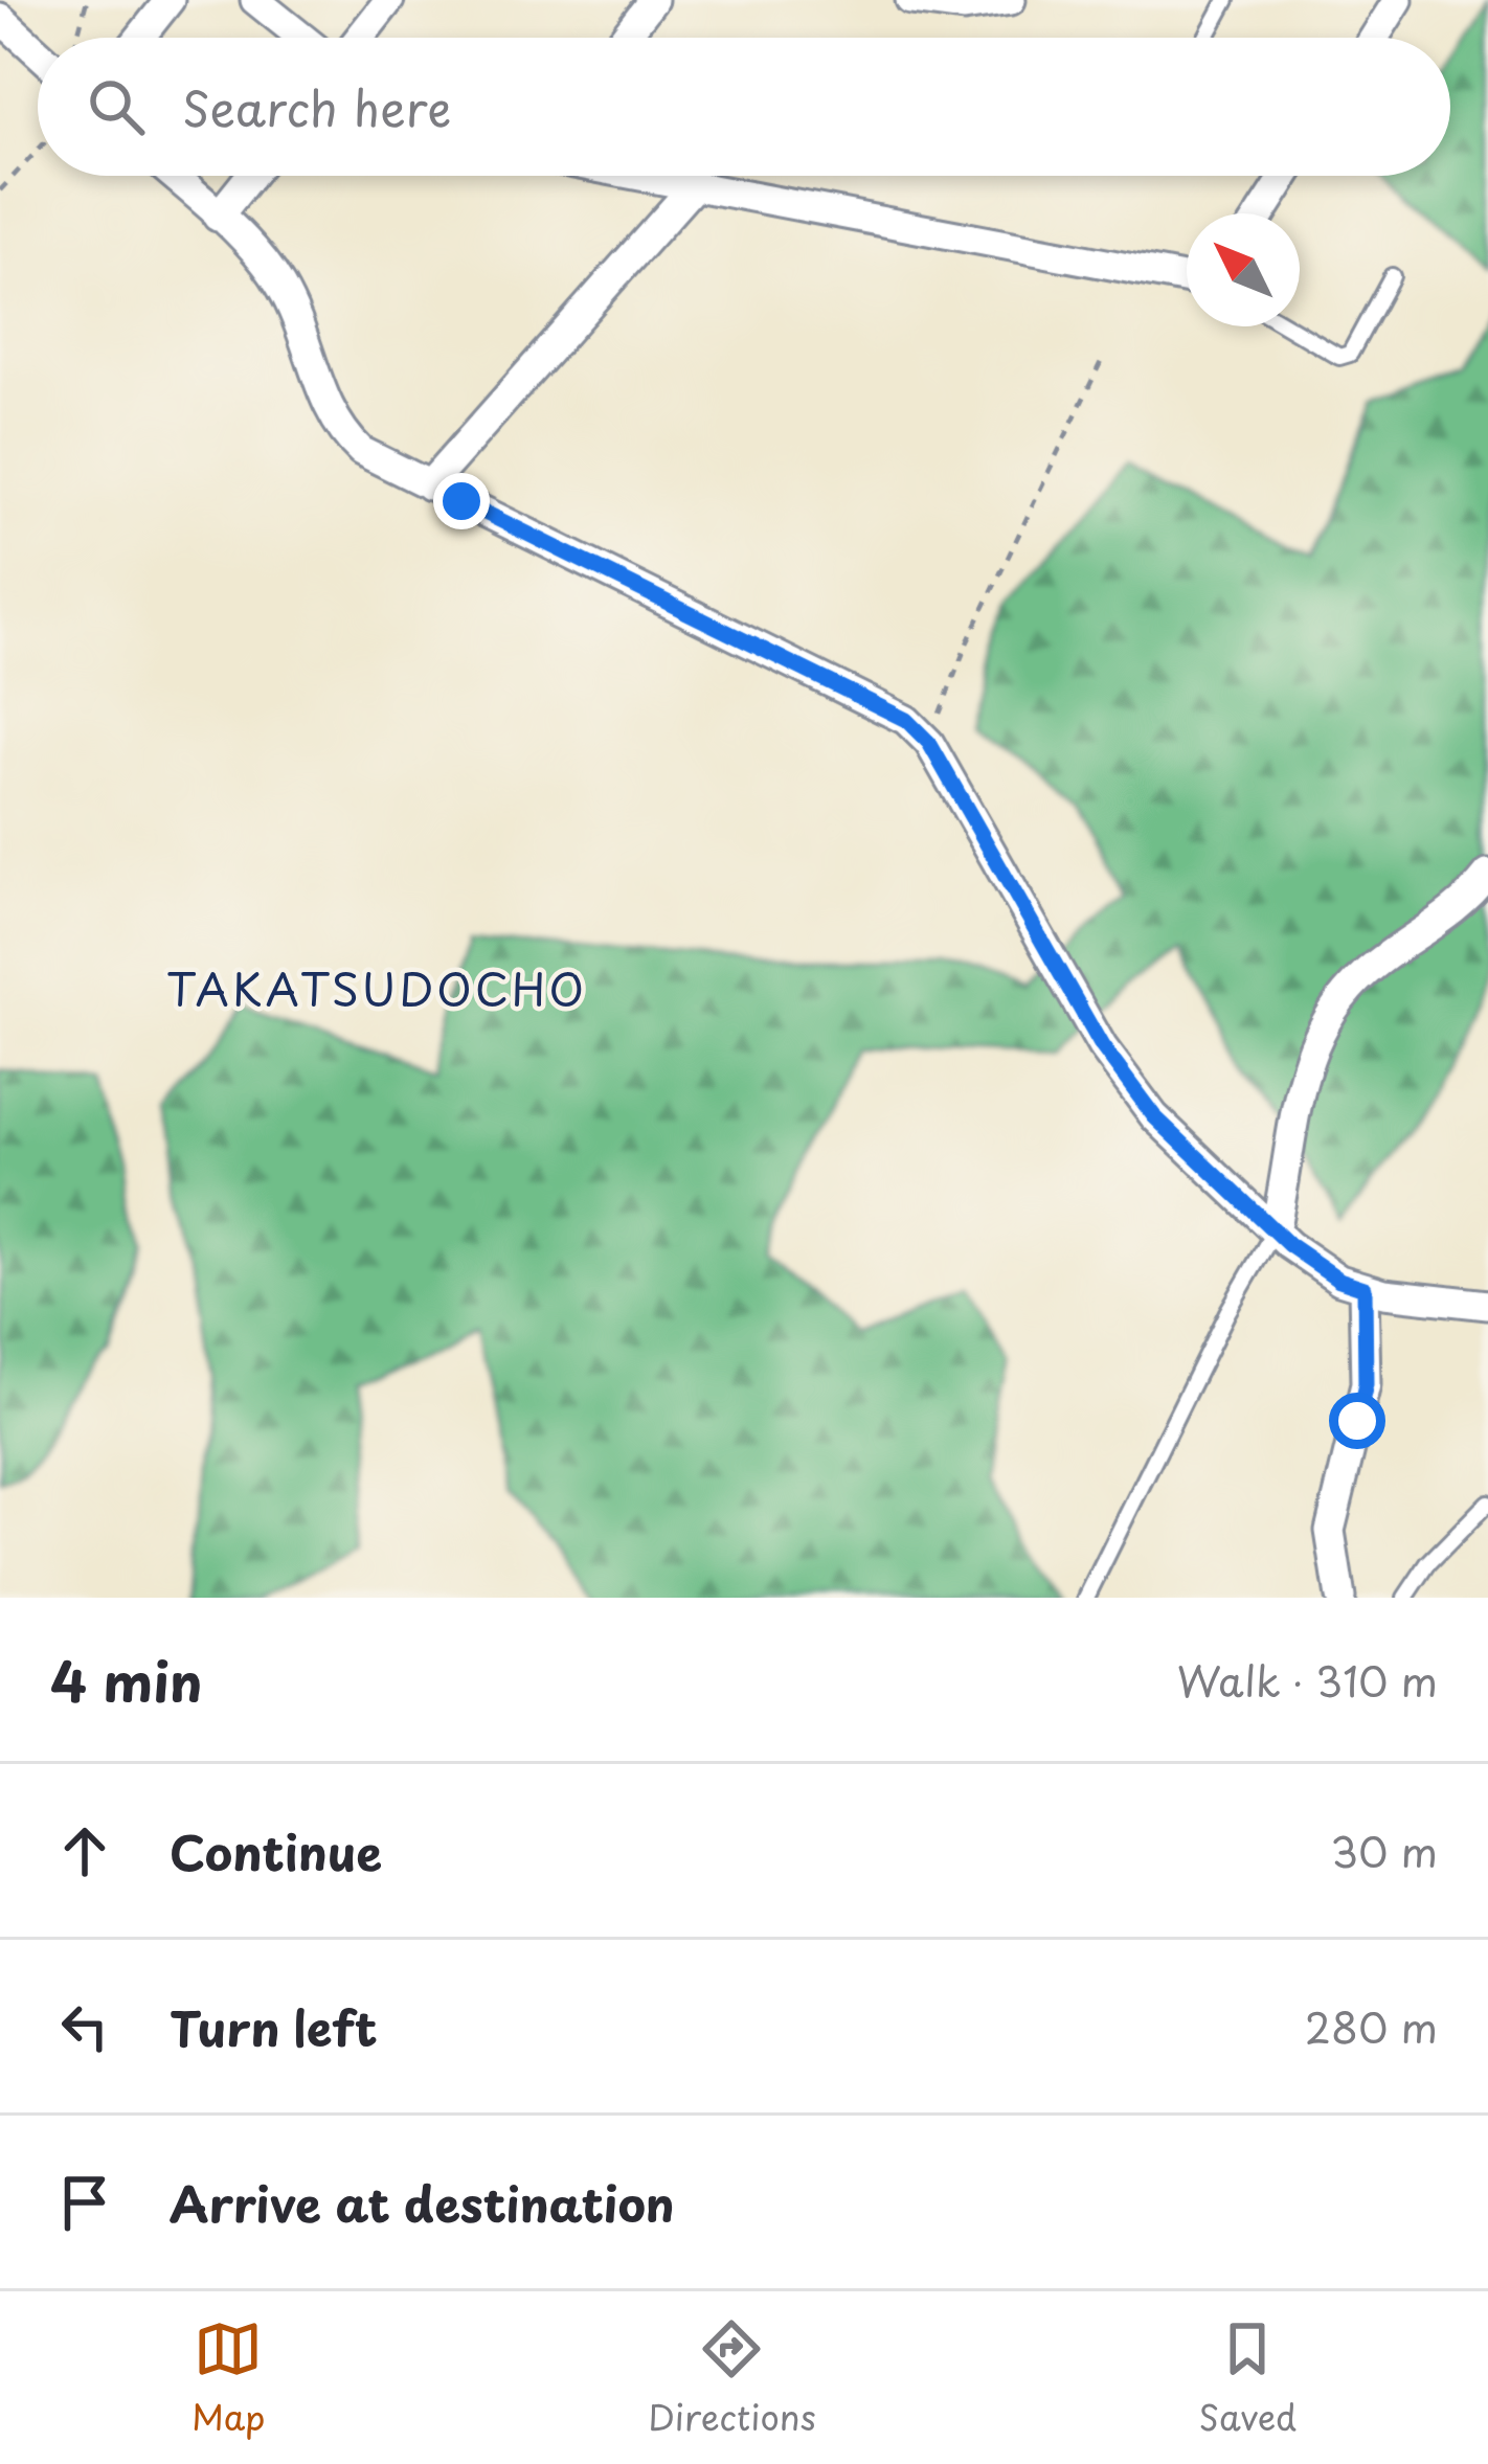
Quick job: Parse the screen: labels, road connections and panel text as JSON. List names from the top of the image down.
{
  "districts": ["TAKATSUDOCHO"],
  "north": "top left",
  "page": {
    "search": "Search here",
    "heading": ["4 min", "Walk · 310 m"],
    "list": [
      ["Continue", "30 m"],
      ["Turn left", "280 m"],
      "Arrive at destination"
    ],
    "nav": ["Map", "Directions", "Saved"]
  }
}
